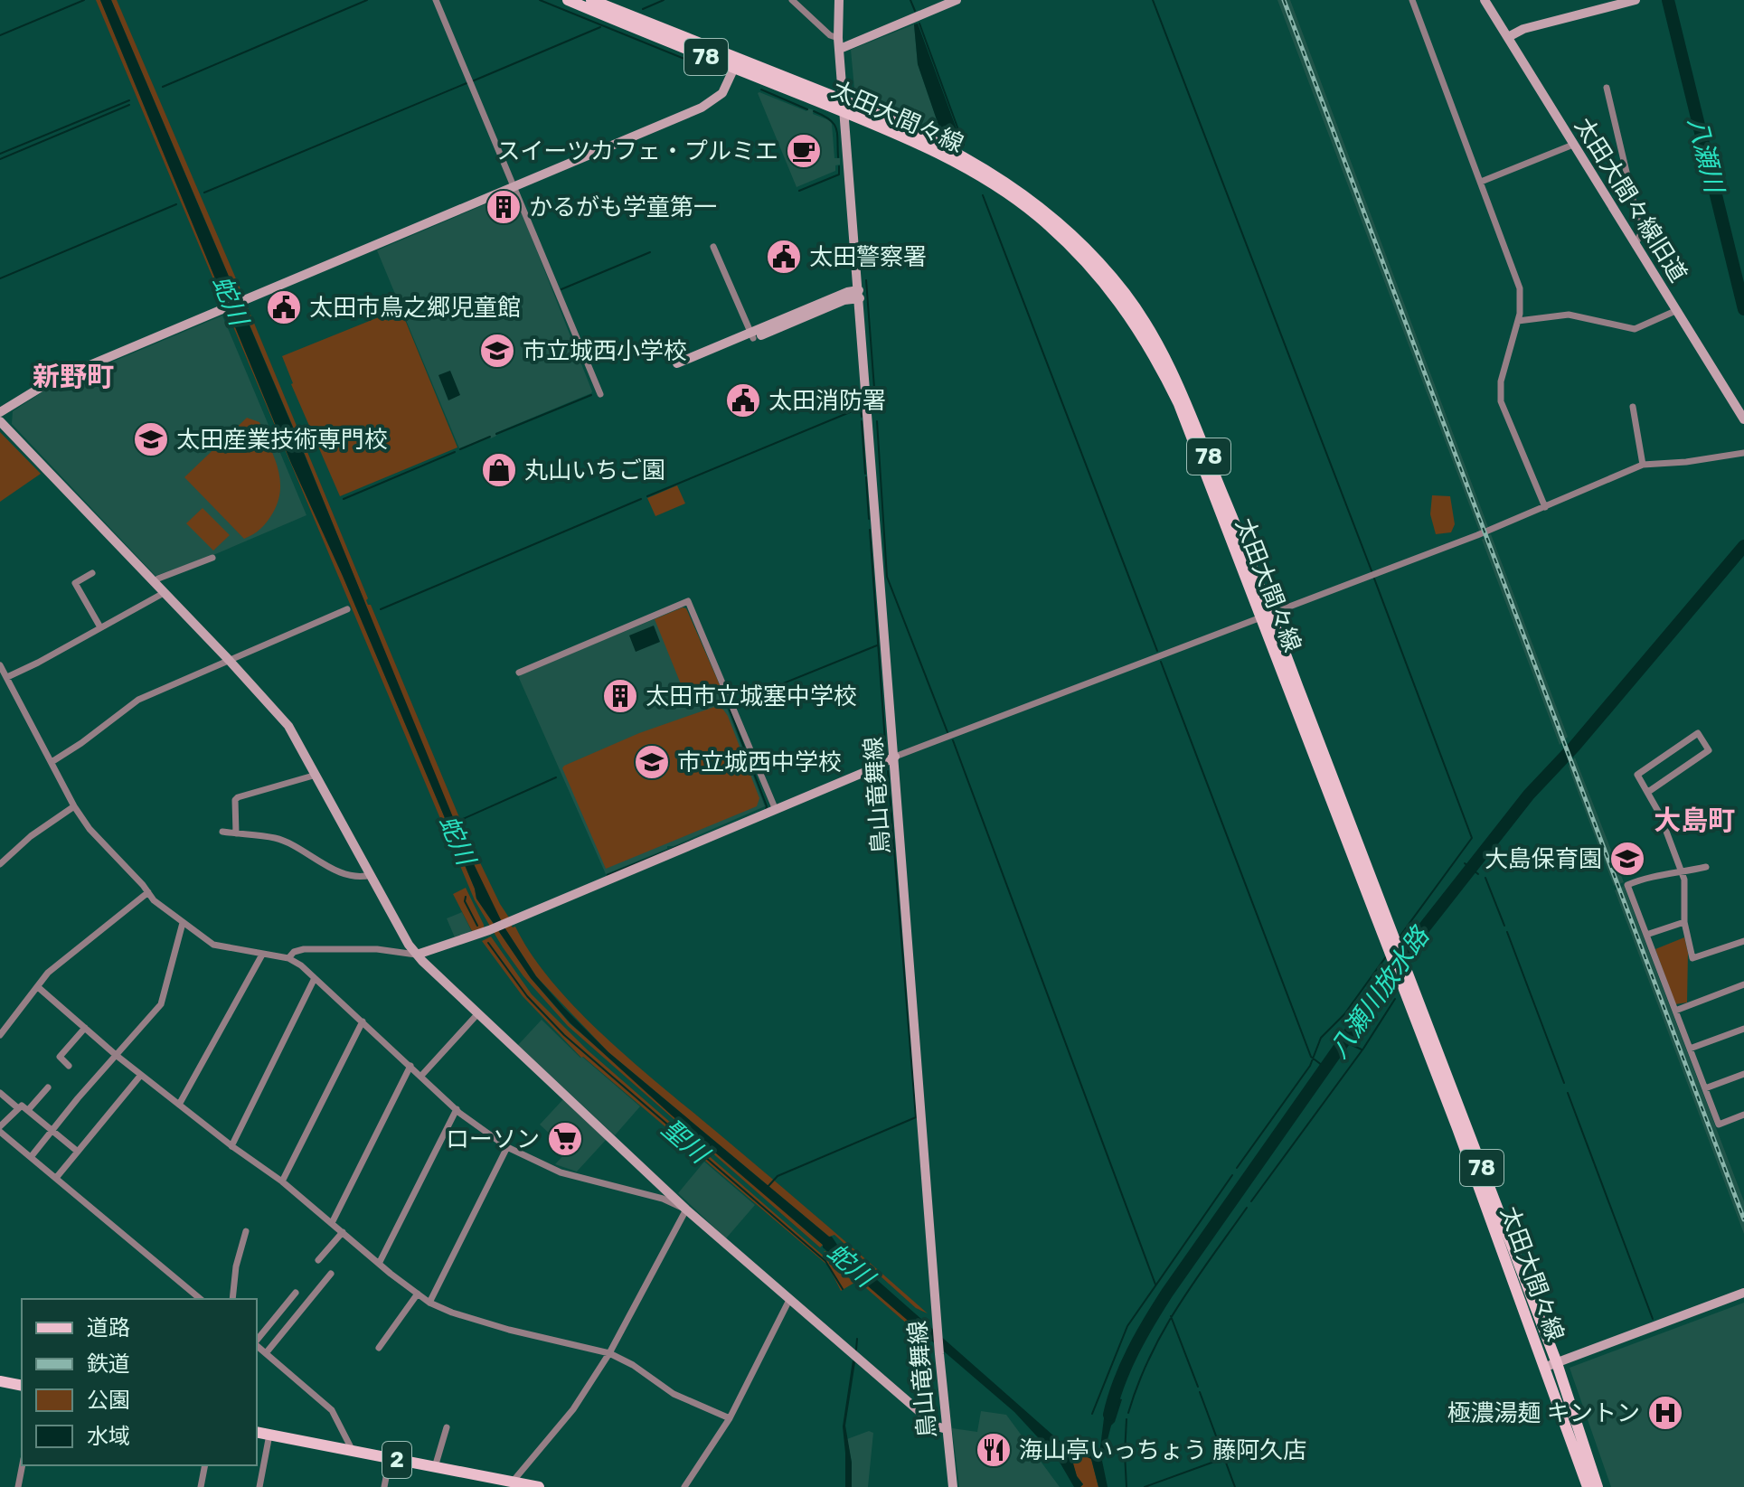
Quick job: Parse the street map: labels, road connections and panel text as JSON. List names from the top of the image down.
{
  "streets": {
    "main road": ["78", "太田大間々線", "2"],
    "street": ["太田大間々線旧道", "鳥山竜舞線"]
  },
  "crossings": [
    ["太田大間々線", "鳥山竜舞線"]
  ],
  "districts": ["新野町", "大島町"],
  "water": [
    "八瀬川",
    "蛇川",
    "八瀬川放水路",
    "聖川"
  ],
  "places": {
    "cafe": ["スイーツカフェ・プルミエ"],
    "building": ["かるがも学童第一", "太田市立城塞中学校"],
    "public building": ["太田警察署", "太田市鳥之郷児童館", "太田消防署"],
    "school or university": [
      "市立城西小学校",
      "太田産業技術専門校",
      "市立城西中学校",
      "大島保育園"
    ],
    "shop": ["丸山いちご園"],
    "supermarket": ["ローソン"],
    "hospital": ["極濃湯麺 キントン"],
    "restaurant": ["海山亭いっちょう 藤阿久店"]
  },
  "legend": [
    "道路",
    "鉄道",
    "公園",
    "水域"
  ]
}
